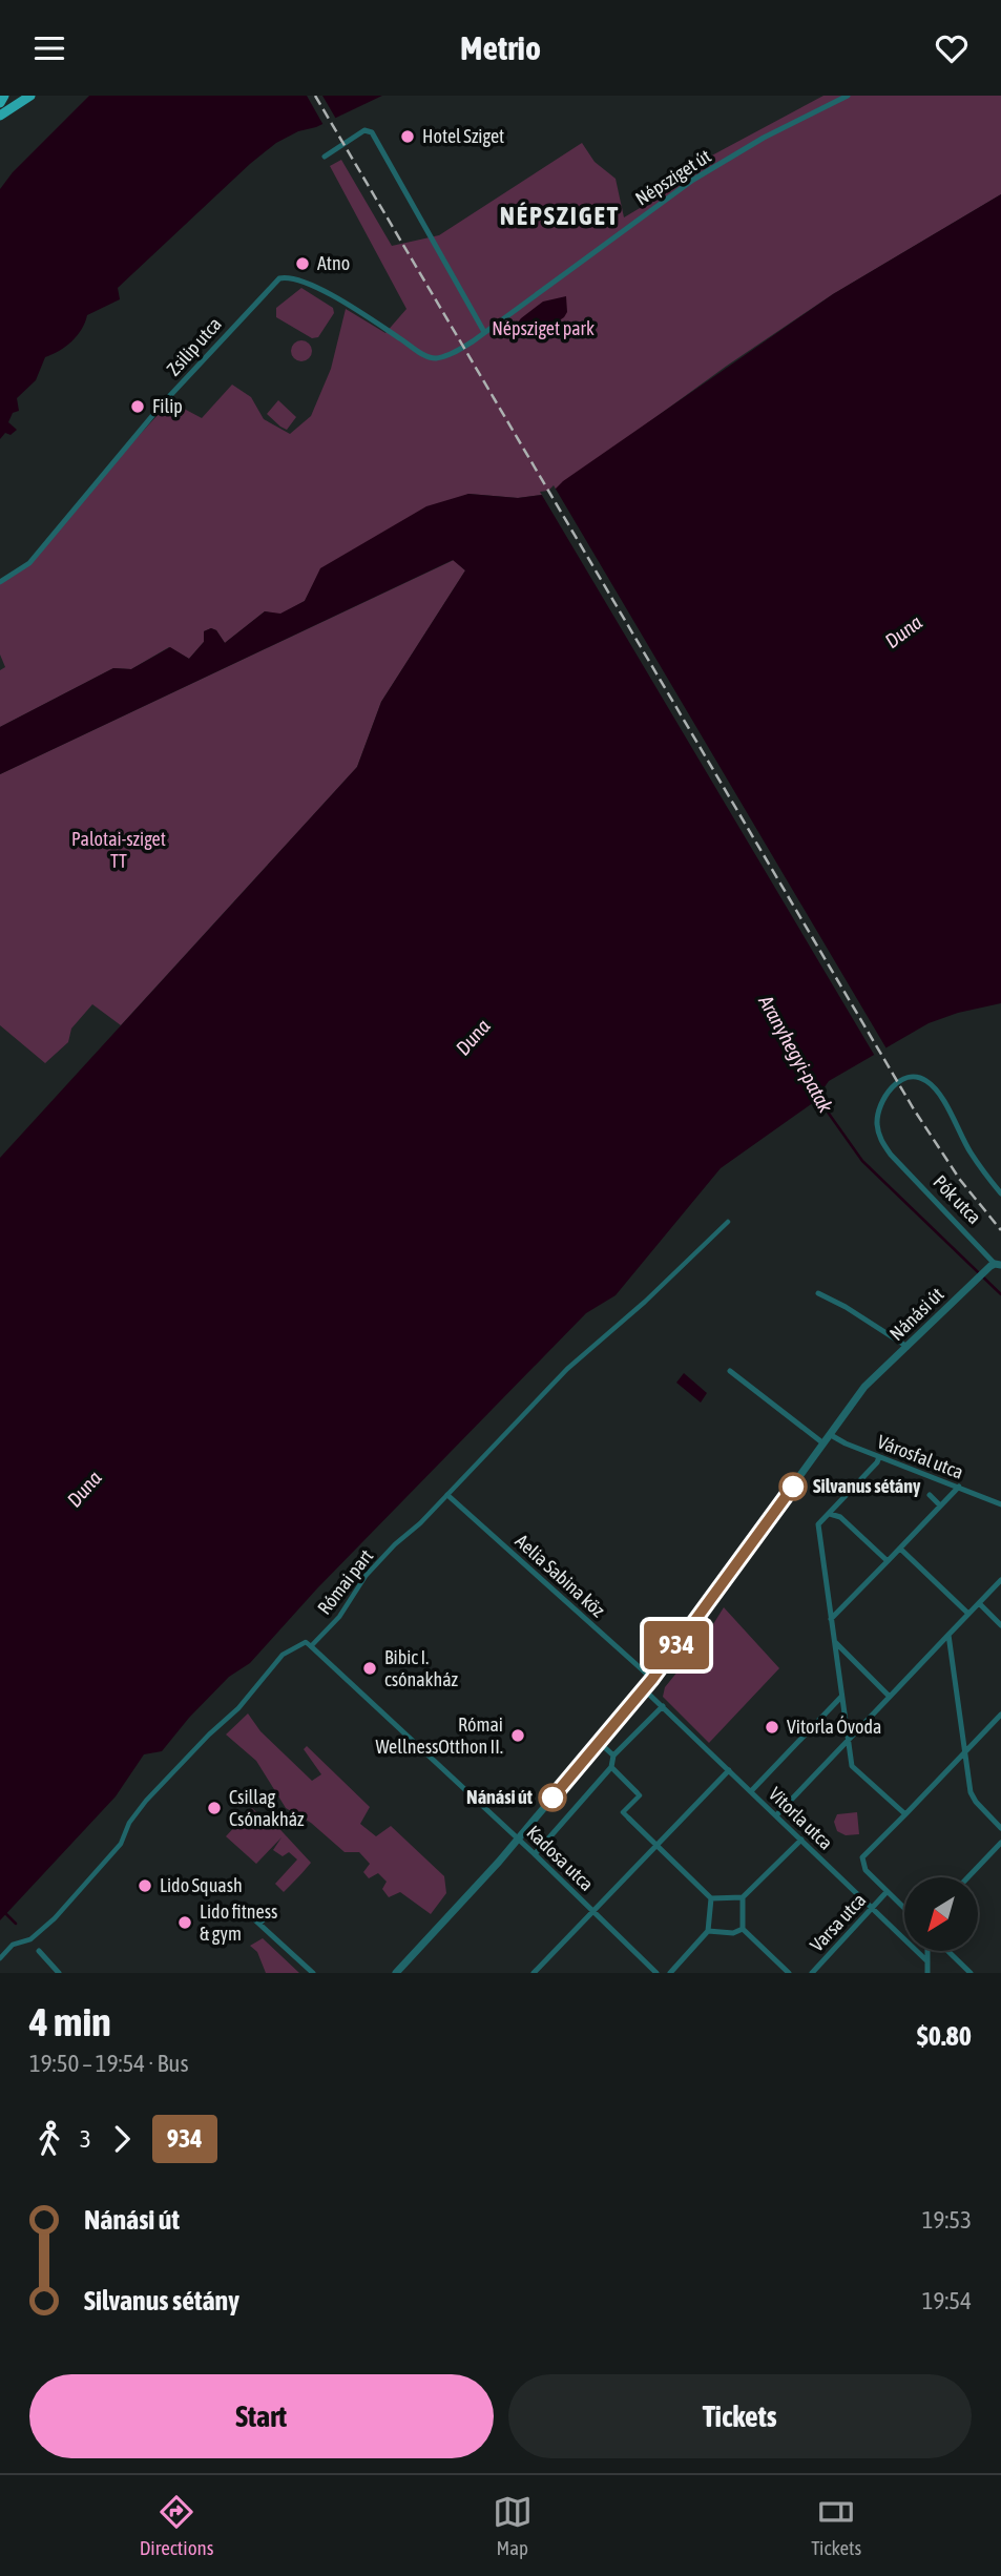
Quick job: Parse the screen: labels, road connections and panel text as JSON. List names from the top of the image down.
{
  "streets": {
    "street": [
      "Népsziget út",
      "Zsilip utca",
      "Pók utca",
      "Nánási út",
      "Városfal utca",
      "Aelia Sabina köz",
      "Római part",
      "Vitorla utca",
      "Kadosa utca",
      "Varsa utca"
    ]
  },
  "crossings": [
    ["Népsziget út", "Zsilip utca"],
    ["Pók utca", "Nánási út"],
    ["Nánási út", "Városfal utca"],
    ["Nánási út", "Aelia Sabina köz"],
    ["Nánási út", "Vitorla utca"],
    ["Nánási út", "Kadosa utca"],
    ["Aelia Sabina köz", "Római part"],
    ["Római part", "Kadosa utca"],
    ["Vitorla utca", "Varsa utca"]
  ],
  "districts": ["NÉPSZIGET"],
  "water": ["Duna", "Aranyhegyi-patak"],
  "parks": ["Népsziget park", "Palotai-sziget TT"],
  "places": [
    "Hotel Sziget",
    "Atno",
    "Filip",
    "Silvanus sétány",
    "Bibic I. csónakház",
    "Vitorla Óvoda",
    "Római WellnessOtthon II.",
    "Nánási út",
    "Csillag Csónakház",
    "Lido Squash",
    "Lido fitness & gym"
  ],
  "lines": ["bus line 934"],
  "north": "bottom left",
  "page": {
    "header": "Metrio",
    "on_map": "934",
    "heading": ["4 min", "19:50 – 19:54 · Bus", "$0.80"],
    "legs": ["3", "934"],
    "list": [
      {
        "name": "Nánási út",
        "value": "19:53"
      },
      {
        "name": "Silvanus sétány",
        "value": "19:54"
      }
    ],
    "buttons": ["Start", "Tickets"],
    "tabs": ["Directions", "Map", "Tickets"]
  }
}
